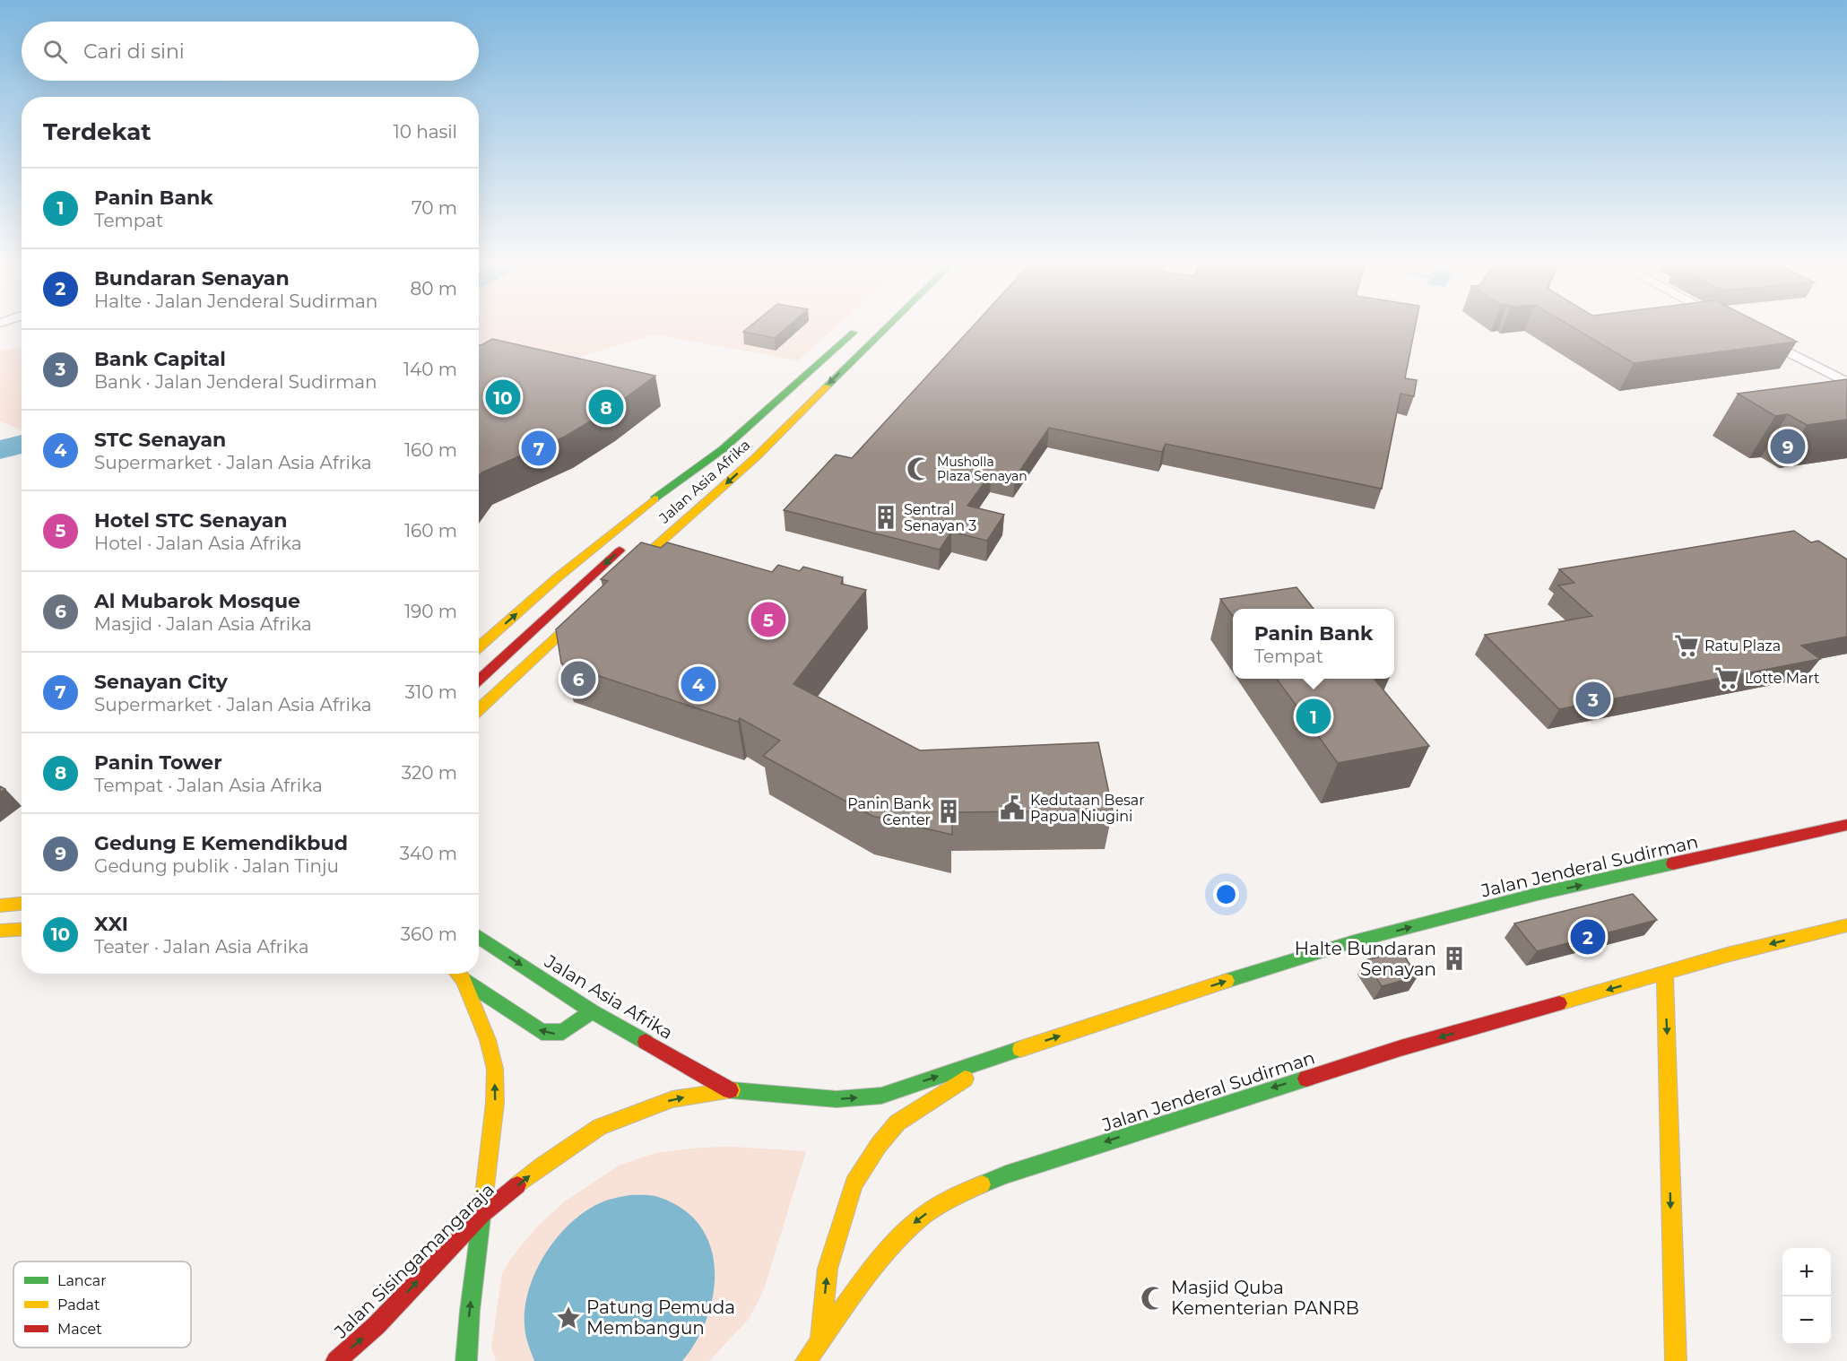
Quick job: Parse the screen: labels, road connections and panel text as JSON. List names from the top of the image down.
{
  "streets": {
    "main road": ["Jalan Asia Afrika", "Jalan Jenderal Sudirman", "Jalan Sisingamangaraja"]
  },
  "crossings": [
    ["Jalan Asia Afrika", "Jalan Sisingamangaraja"],
    ["Jalan Jenderal Sudirman", "Jalan Sisingamangaraja"]
  ],
  "one_way": ["Jalan Sisingamangaraja"],
  "places": {
    "mosque": ["Musholla Plaza Senayan", "Masjid Quba Kementerian PANRB"],
    "building": ["Sentral Senayan 3", "Panin Bank Center", "Halte Bundaran Senayan"],
    "supermarket": ["Ratu Plaza", "Lotte Mart"],
    "public building": ["Kedutaan Besar Papua Niugini"],
    "place": ["Patung Pemuda Membangun"]
  },
  "legend": ["Lancar", "Padat", "Macet"],
  "page": {
    "search": "Cari di sini",
    "heading": ["Terdekat", "10 hasil"],
    "list": [
      {
        "mark": "1",
        "name": "Panin Bank",
        "note": "Tempat",
        "value": "70 m"
      },
      {
        "mark": "2",
        "name": "Bundaran Senayan",
        "note": "Halte · Jalan Jenderal Sudirman",
        "value": "80 m"
      },
      {
        "mark": "3",
        "name": "Bank Capital",
        "note": "Bank · Jalan Jenderal Sudirman",
        "value": "140 m"
      },
      {
        "mark": "4",
        "name": "STC Senayan",
        "note": "Supermarket · Jalan Asia Afrika",
        "value": "160 m"
      },
      {
        "mark": "5",
        "name": "Hotel STC Senayan",
        "note": "Hotel · Jalan Asia Afrika",
        "value": "160 m"
      },
      {
        "mark": "6",
        "name": "Al Mubarok Mosque",
        "note": "Masjid · Jalan Asia Afrika",
        "value": "190 m"
      },
      {
        "mark": "7",
        "name": "Senayan City",
        "note": "Supermarket · Jalan Asia Afrika",
        "value": "310 m"
      },
      {
        "mark": "8",
        "name": "Panin Tower",
        "note": "Tempat · Jalan Asia Afrika",
        "value": "320 m"
      },
      {
        "mark": "9",
        "name": "Gedung E Kemendikbud",
        "note": "Gedung publik · Jalan Tinju",
        "value": "340 m"
      },
      {
        "mark": "10",
        "name": "XXI",
        "note": "Teater · Jalan Asia Afrika",
        "value": "360 m"
      }
    ],
    "pins": [
      "10",
      "8",
      "9",
      "7",
      "5",
      "6",
      "4",
      "3",
      "1",
      "2"
    ],
    "popup": ["Panin Bank", "Tempat"],
    "map_buttons": ["+", "−"]
  }
}
